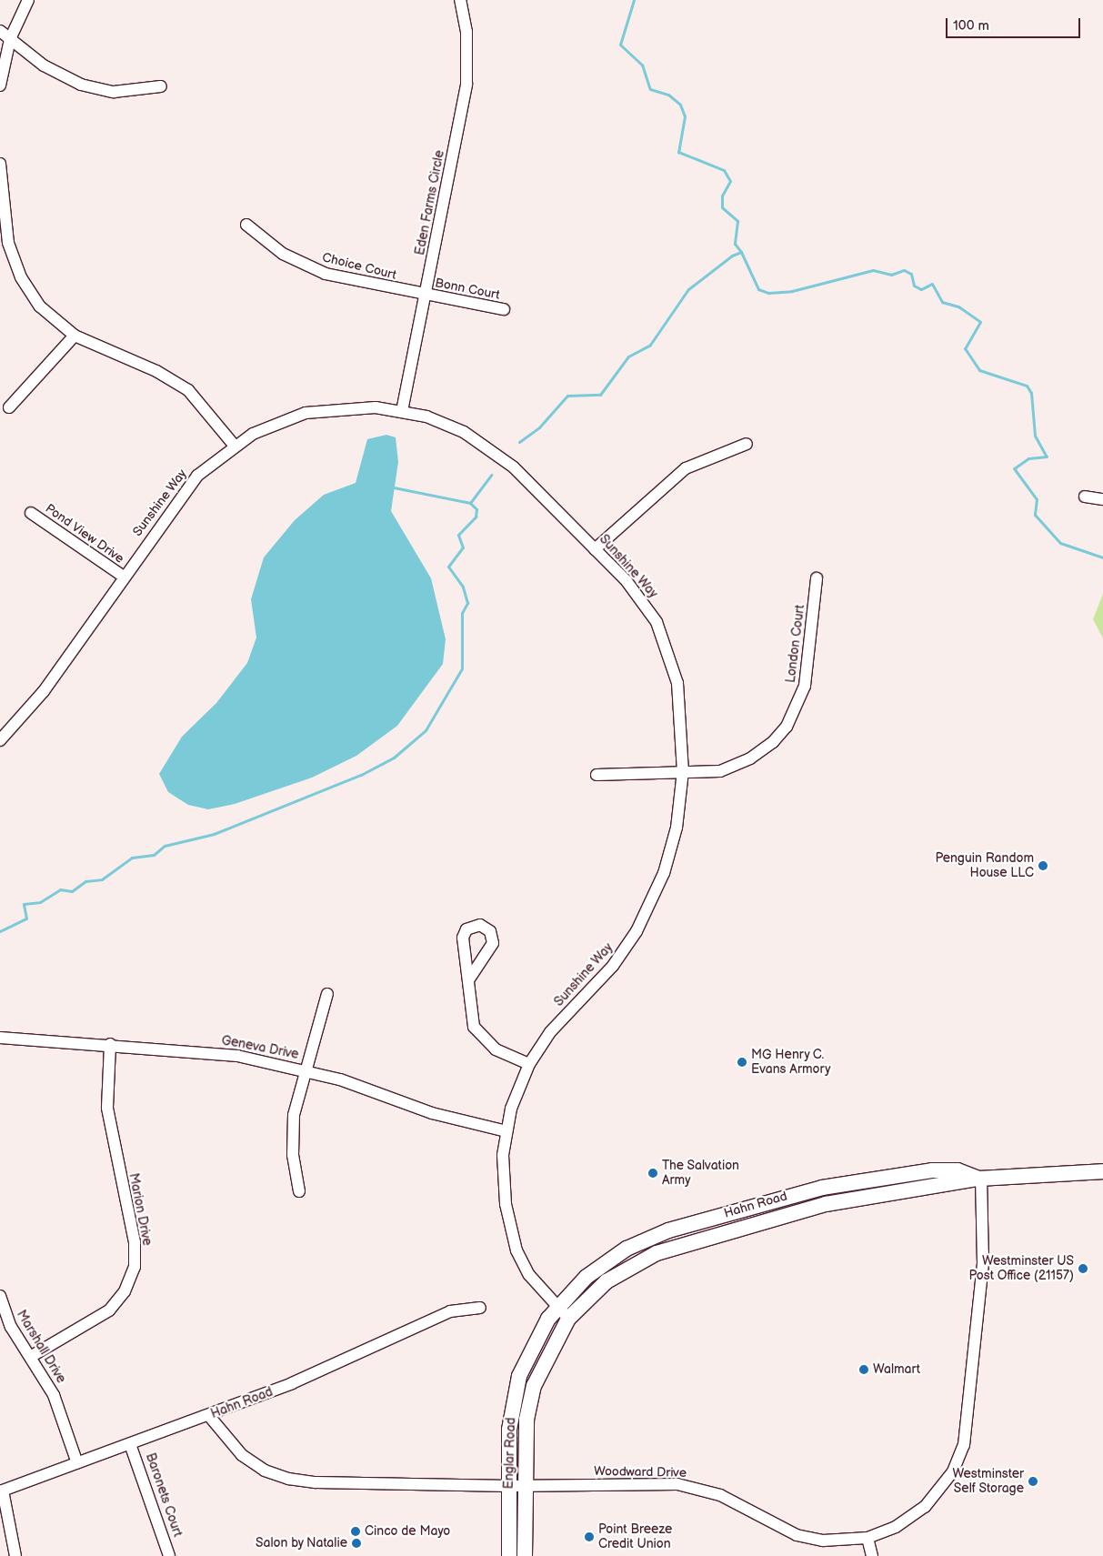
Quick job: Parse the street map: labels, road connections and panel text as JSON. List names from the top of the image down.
{
  "streets": {
    "main road": ["Hahn Road", "Englar Road"],
    "street": [
      "Eden Farms Circle",
      "Choice Court",
      "Bonn Court",
      "Sunshine Way",
      "Pond View Drive",
      "London Court",
      "Geneva Drive",
      "Marion Drive",
      "Marshall Drive",
      "Woodward Drive",
      "Baronets Court"
    ]
  },
  "crossings": [
    ["Eden Farms Circle", "Choice Court"],
    ["Eden Farms Circle", "Bonn Court"],
    ["Eden Farms Circle", "Sunshine Way"],
    ["Choice Court", "Bonn Court"],
    ["Sunshine Way", "Pond View Drive"],
    ["Sunshine Way", "London Court"],
    ["Sunshine Way", "Geneva Drive"],
    ["Sunshine Way", "Hahn Road"],
    ["Sunshine Way", "Englar Road"],
    ["Geneva Drive", "Marion Drive"],
    ["Hahn Road", "Marshall Drive"],
    ["Hahn Road", "Englar Road"],
    ["Hahn Road", "Woodward Drive"],
    ["Hahn Road", "Baronets Court"],
    ["Marion Drive", "Marshall Drive"],
    ["Englar Road", "Woodward Drive"]
  ],
  "places": [
    "Penguin Random House LLC",
    "MG Henry C. Evans Armory",
    "The Salvation Army",
    "Westminster US Post Office (21157)",
    "Walmart",
    "Westminster Self Storage",
    "Cinco de Mayo",
    "Point Breeze Credit Union",
    "Salon by Natalie"
  ],
  "scale_bar": "100 m"
}
